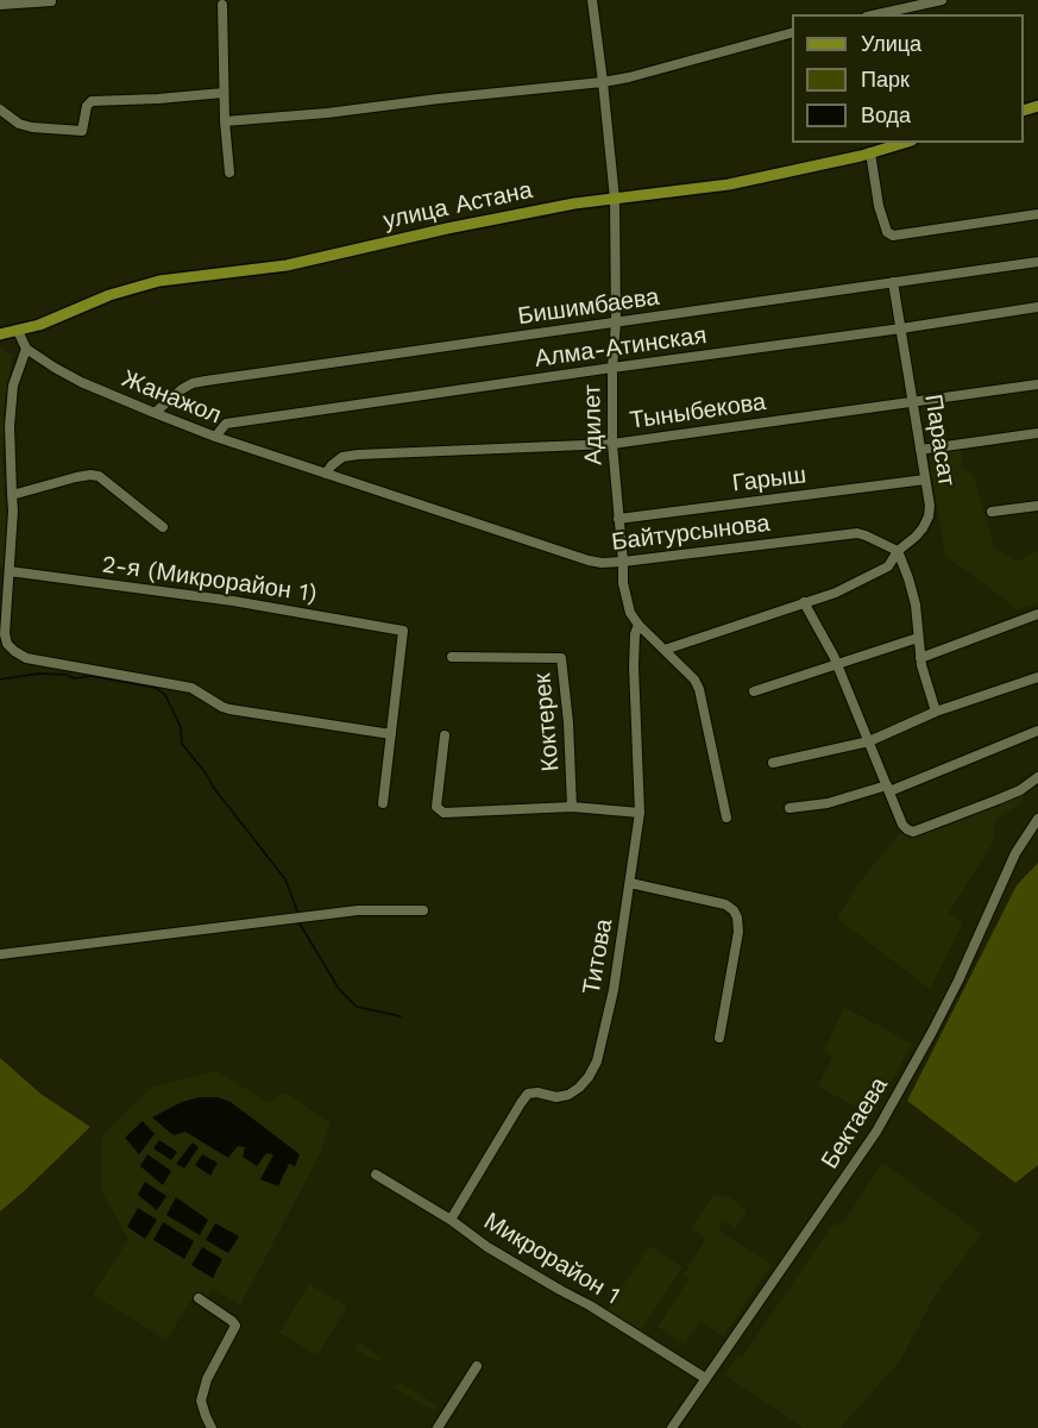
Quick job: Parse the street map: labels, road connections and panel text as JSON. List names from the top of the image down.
{
  "streets": {
    "main road": ["улица Астана"],
    "street": [
      "Бишимбаева",
      "Алма-Атинская",
      "Жанажол",
      "Тыныбекова",
      "Адилет",
      "Парасат",
      "Гарыш",
      "Байтурсынова",
      "2-я (Микрорайон 1)",
      "Коктерек",
      "Титова",
      "Бектаева",
      "Микрорайон 1"
    ]
  },
  "crossings": [
    ["улица Астана", "Адилет"],
    ["Бишимбаева", "Жанажол"],
    ["Бишимбаева", "Адилет"],
    ["Бишимбаева", "Парасат"],
    ["Алма-Атинская", "Жанажол"],
    ["Алма-Атинская", "Адилет"],
    ["Алма-Атинская", "Парасат"],
    ["Жанажол", "Тыныбекова"],
    ["Жанажол", "Байтурсынова"],
    ["Тыныбекова", "Адилет"],
    ["Тыныбекова", "Парасат"],
    ["Тыныбекова", "Байтурсынова"],
    ["Адилет", "Парасат"],
    ["Адилет", "Гарыш"],
    ["Адилет", "Байтурсынова"],
    ["Адилет", "Титова"],
    ["Парасат", "Гарыш"],
    ["Парасат", "Байтурсынова"],
    ["Титова", "Микрорайон 1"],
    ["Бектаева", "Микрорайон 1"]
  ],
  "legend": ["Улица", "Парк", "Вода"]
}
